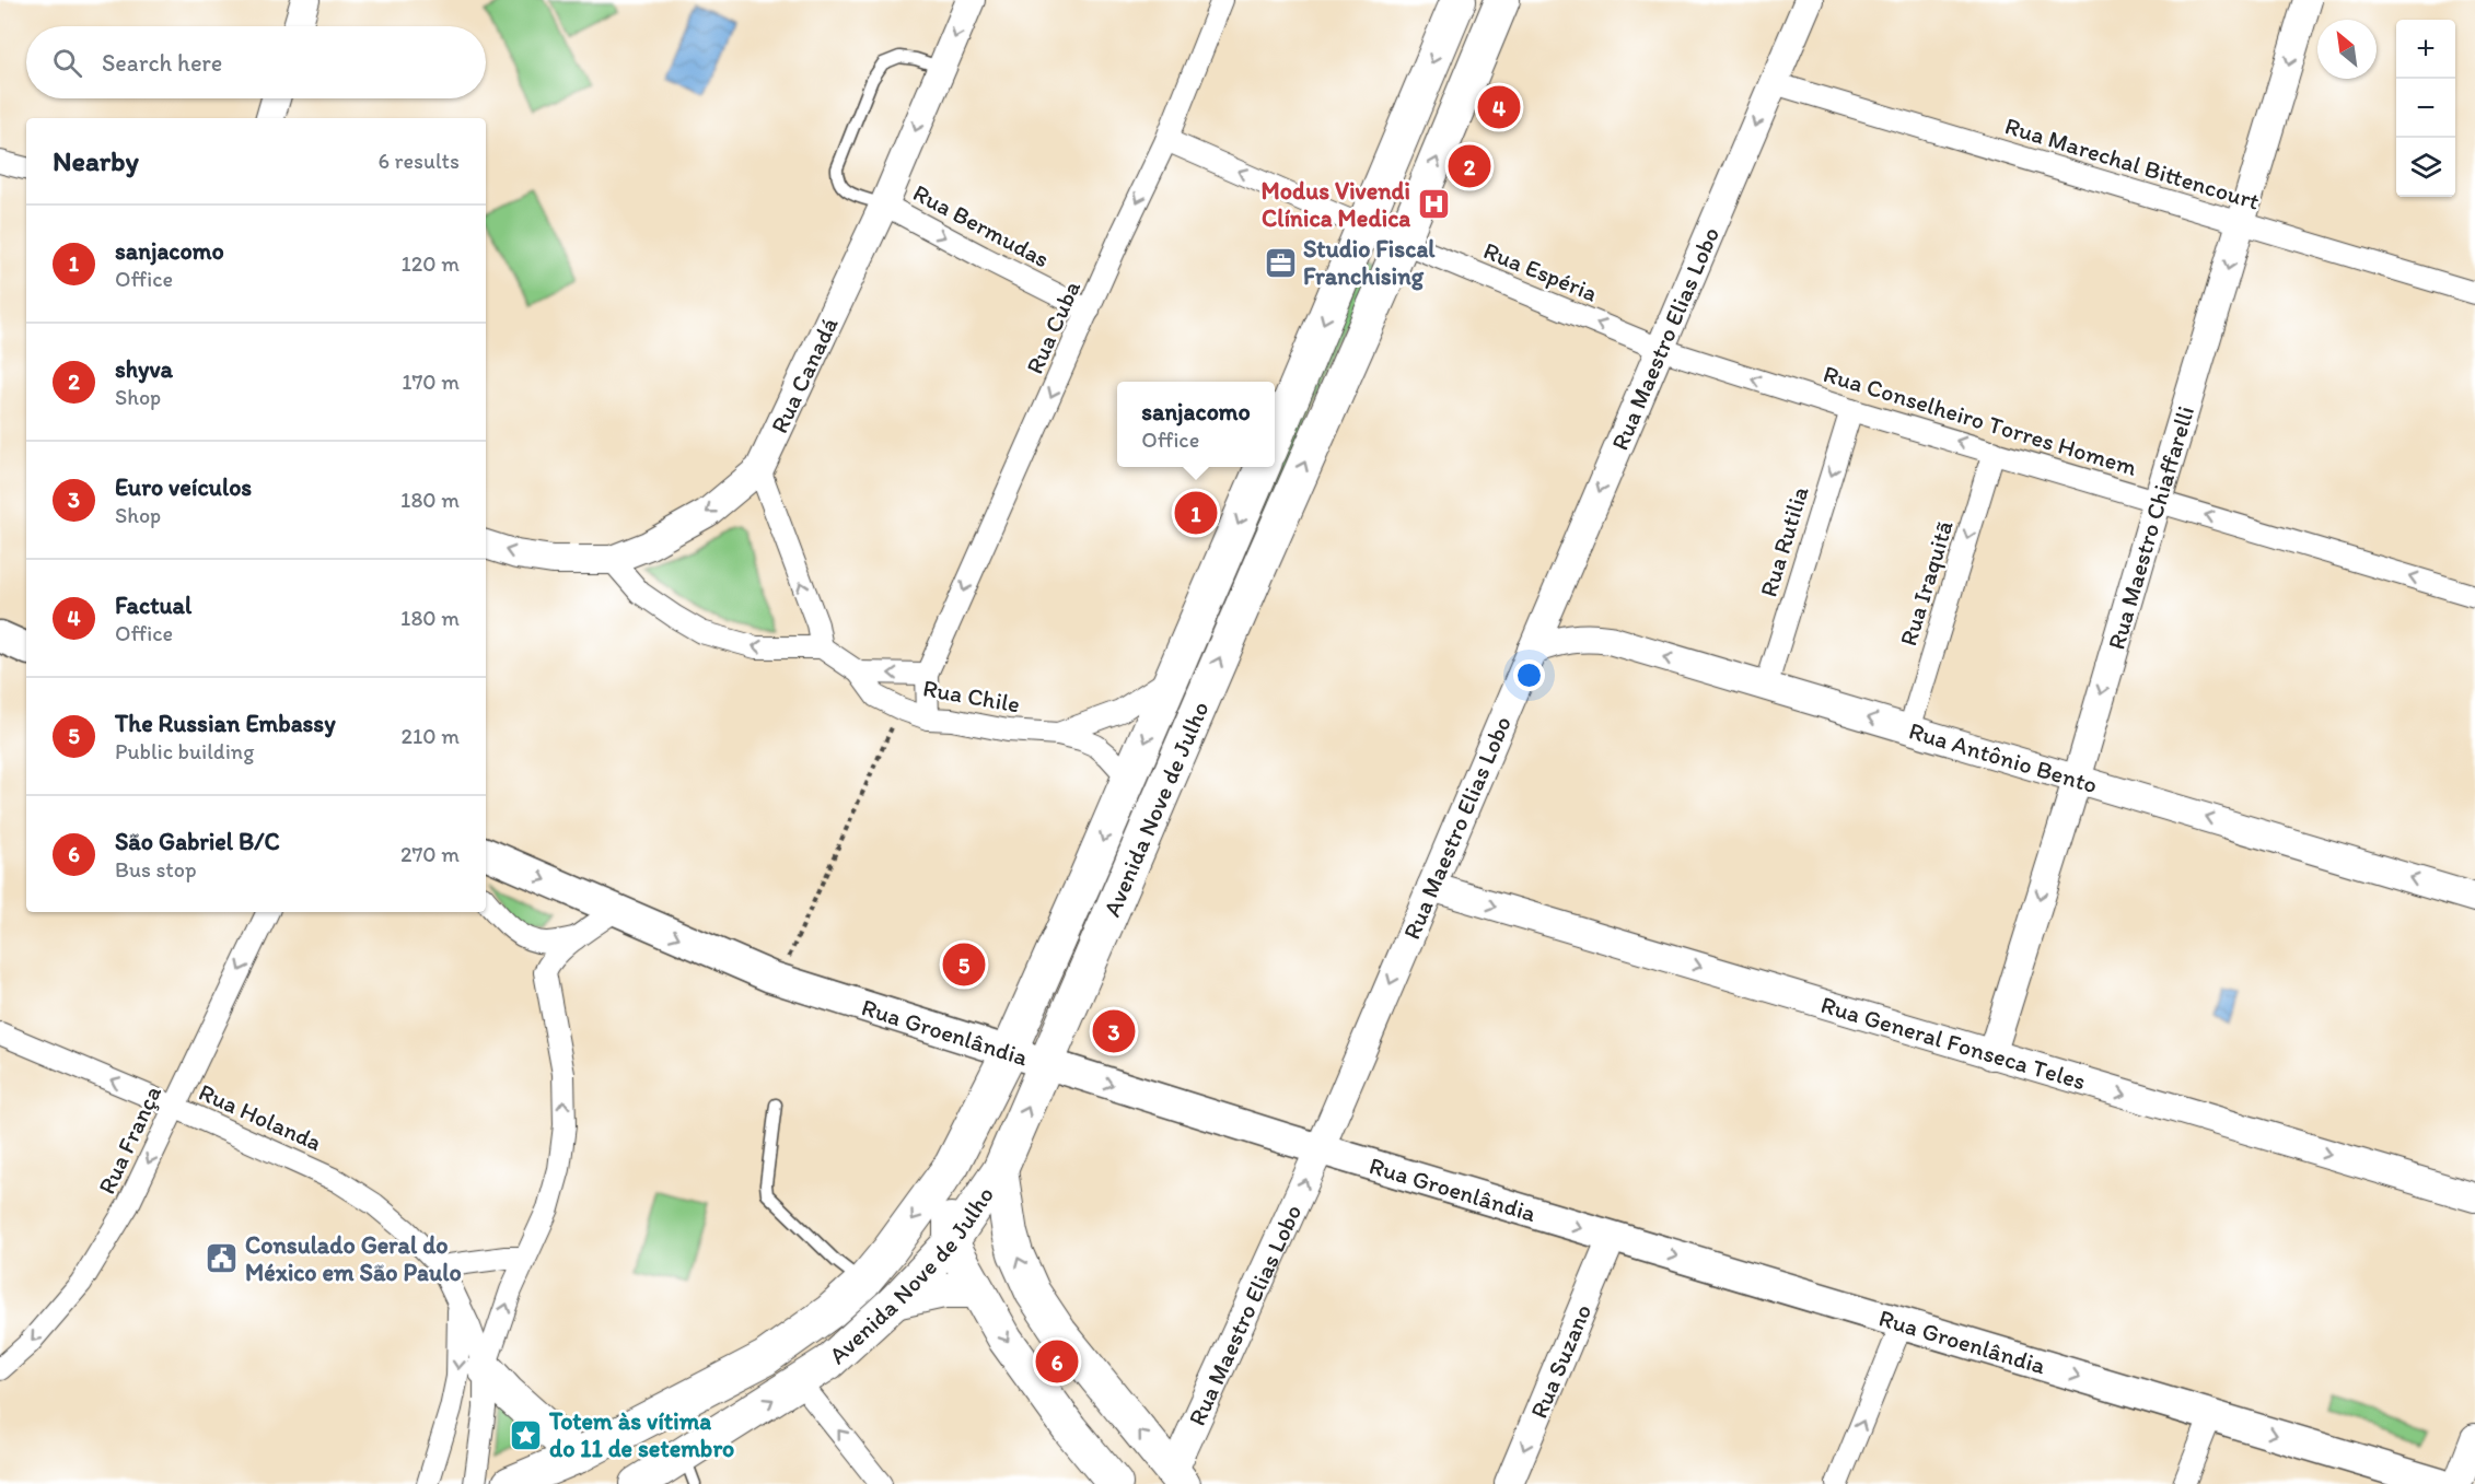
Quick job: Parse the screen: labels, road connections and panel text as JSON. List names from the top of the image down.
{
  "streets": {
    "main road": ["Avenida Nove de Julho", "Rua Groenlândia"],
    "street": [
      "Rua Marechal Bittencourt",
      "Rua Bermudas",
      "Rua Espéria",
      "Rua Cuba",
      "Rua Maestro Elias Lobo",
      "Rua Canadá",
      "Rua Conselheiro Torres Homem",
      "Rua Maestro Chiaffarelli",
      "Rua Rutilia",
      "Rua Iraquitã",
      "Rua Chile",
      "Rua Antônio Bento",
      "Rua General Fonseca Teles",
      "Rua Holanda",
      "Rua França",
      "Rua Suzano"
    ]
  },
  "crossings": [
    ["Rua Marechal Bittencourt", "Rua Maestro Elias Lobo"],
    ["Rua Marechal Bittencourt", "Rua Maestro Chiaffarelli"],
    ["Rua Bermudas", "Rua Cuba"],
    ["Rua Bermudas", "Rua Canadá"],
    ["Rua Espéria", "Rua Cuba"],
    ["Rua Espéria", "Rua Maestro Elias Lobo"],
    ["Rua Espéria", "Rua Conselheiro Torres Homem"],
    ["Rua Espéria", "Avenida Nove de Julho"],
    ["Rua Cuba", "Rua Chile"],
    ["Rua Maestro Elias Lobo", "Rua Conselheiro Torres Homem"],
    ["Rua Maestro Elias Lobo", "Rua Antônio Bento"],
    ["Rua Maestro Elias Lobo", "Rua Groenlândia"],
    ["Rua Maestro Elias Lobo", "Rua General Fonseca Teles"],
    ["Rua Conselheiro Torres Homem", "Rua Maestro Chiaffarelli"],
    ["Rua Conselheiro Torres Homem", "Rua Rutilia"],
    ["Rua Conselheiro Torres Homem", "Rua Iraquitã"],
    ["Rua Maestro Chiaffarelli", "Rua Antônio Bento"],
    ["Rua Maestro Chiaffarelli", "Rua General Fonseca Teles"],
    ["Rua Rutilia", "Rua Antônio Bento"],
    ["Rua Iraquitã", "Rua Antônio Bento"],
    ["Rua Chile", "Avenida Nove de Julho"],
    ["Avenida Nove de Julho", "Rua Groenlândia"],
    ["Rua Groenlândia", "Rua Suzano"],
    ["Rua Holanda", "Rua França"]
  ],
  "one_way": [
    "Rua Bermudas",
    "Rua Espéria",
    "Rua Cuba",
    "Rua Canadá",
    "Rua Conselheiro Torres Homem",
    "Rua Maestro Chiaffarelli",
    "Rua Rutilia",
    "Rua Iraquitã",
    "Rua Antônio Bento",
    "Rua Groenlândia",
    "Rua General Fonseca Teles",
    "Rua França",
    "Rua Suzano"
  ],
  "places": {
    "hospital": ["Modus Vivendi Clínica Medica"],
    "office": ["Studio Fiscal Franchising"],
    "public building": ["Consulado Geral do México em São Paulo"],
    "place": ["Totem às vítima do 11 de setembro"]
  },
  "north": "top left",
  "page": {
    "map_buttons": ["+", "−"],
    "search": "Search here",
    "pins": [
      "4",
      "2",
      "1",
      "5",
      "3",
      "6"
    ],
    "heading": ["Nearby", "6 results"],
    "list": [
      {
        "mark": "1",
        "name": "sanjacomo",
        "note": "Office",
        "value": "120 m"
      },
      {
        "mark": "2",
        "name": "shyva",
        "note": "Shop",
        "value": "170 m"
      },
      {
        "mark": "3",
        "name": "Euro veículos",
        "note": "Shop",
        "value": "180 m"
      },
      {
        "mark": "4",
        "name": "Factual",
        "note": "Office",
        "value": "180 m"
      },
      {
        "mark": "5",
        "name": "The Russian Embassy",
        "note": "Public building",
        "value": "210 m"
      },
      {
        "mark": "6",
        "name": "São Gabriel B/C",
        "note": "Bus stop",
        "value": "270 m"
      }
    ],
    "popup": ["sanjacomo", "Office"]
  }
}
